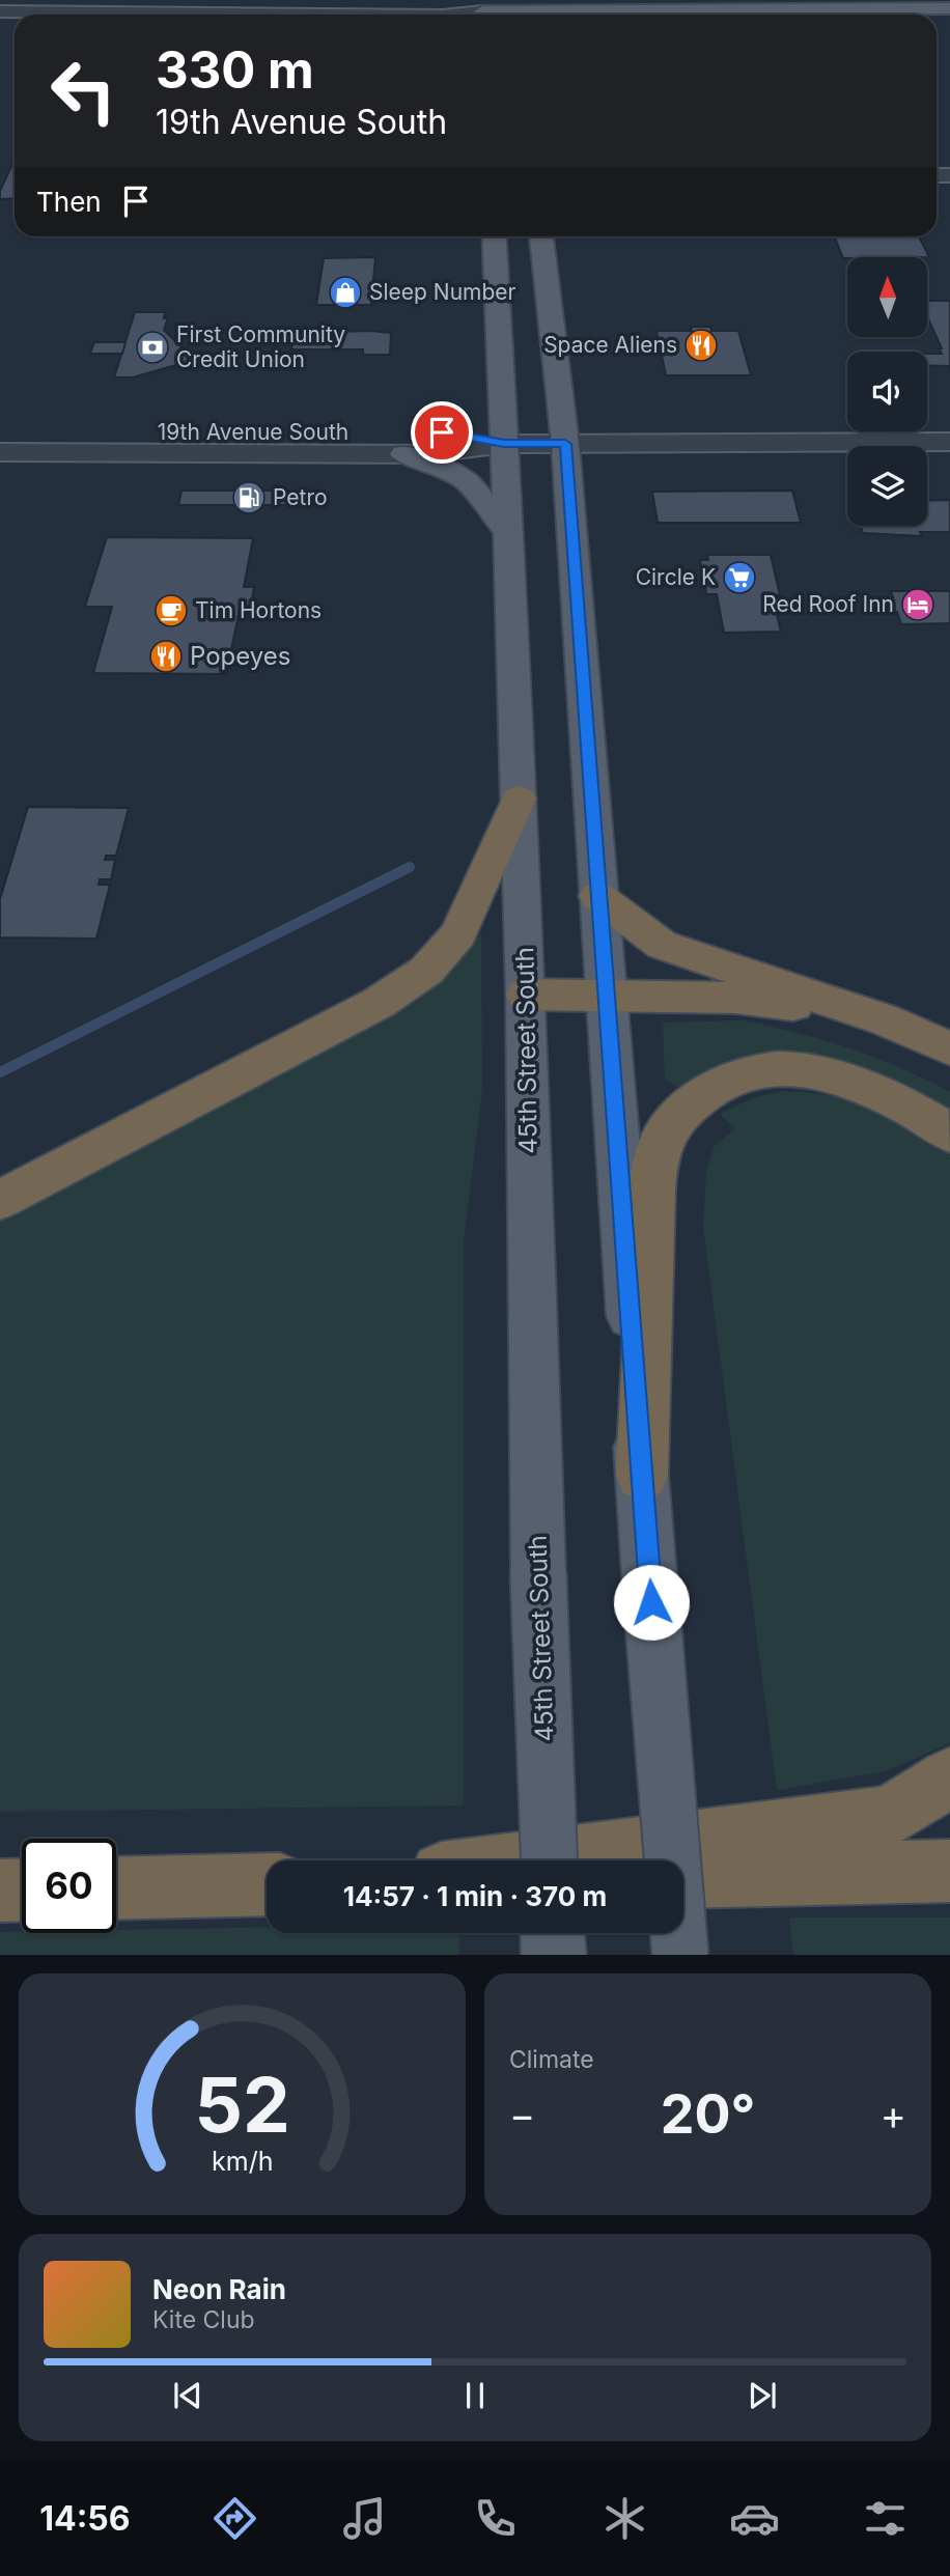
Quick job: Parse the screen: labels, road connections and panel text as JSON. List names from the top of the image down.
{
  "streets": {
    "main road": ["45th Street South"],
    "street": ["19th Avenue South"]
  },
  "crossings": [
    ["19th Avenue South", "45th Street South"]
  ],
  "places": {
    "shop": ["Sleep Number"],
    "restaurant": ["Space Aliens", "Popeyes"],
    "bank": ["First Community Credit Union"],
    "fuel station": ["Petro"],
    "supermarket": ["Circle K"],
    "hotel": ["Red Roof Inn"],
    "cafe": ["Tim Hortons"]
  },
  "north": "top",
  "page": {
    "turn": ["330 m", "19th Avenue South"],
    "then": "Then",
    "limit": "60",
    "trip": "14:57 · 1 min · 370 m",
    "tile": "Climate",
    "heat": ["−", "20°", "+"],
    "song": ["Neon Rain", "Kite Club"],
    "tabs": "14:56",
    "gauge": ["52", "km/h"]
  }
}
